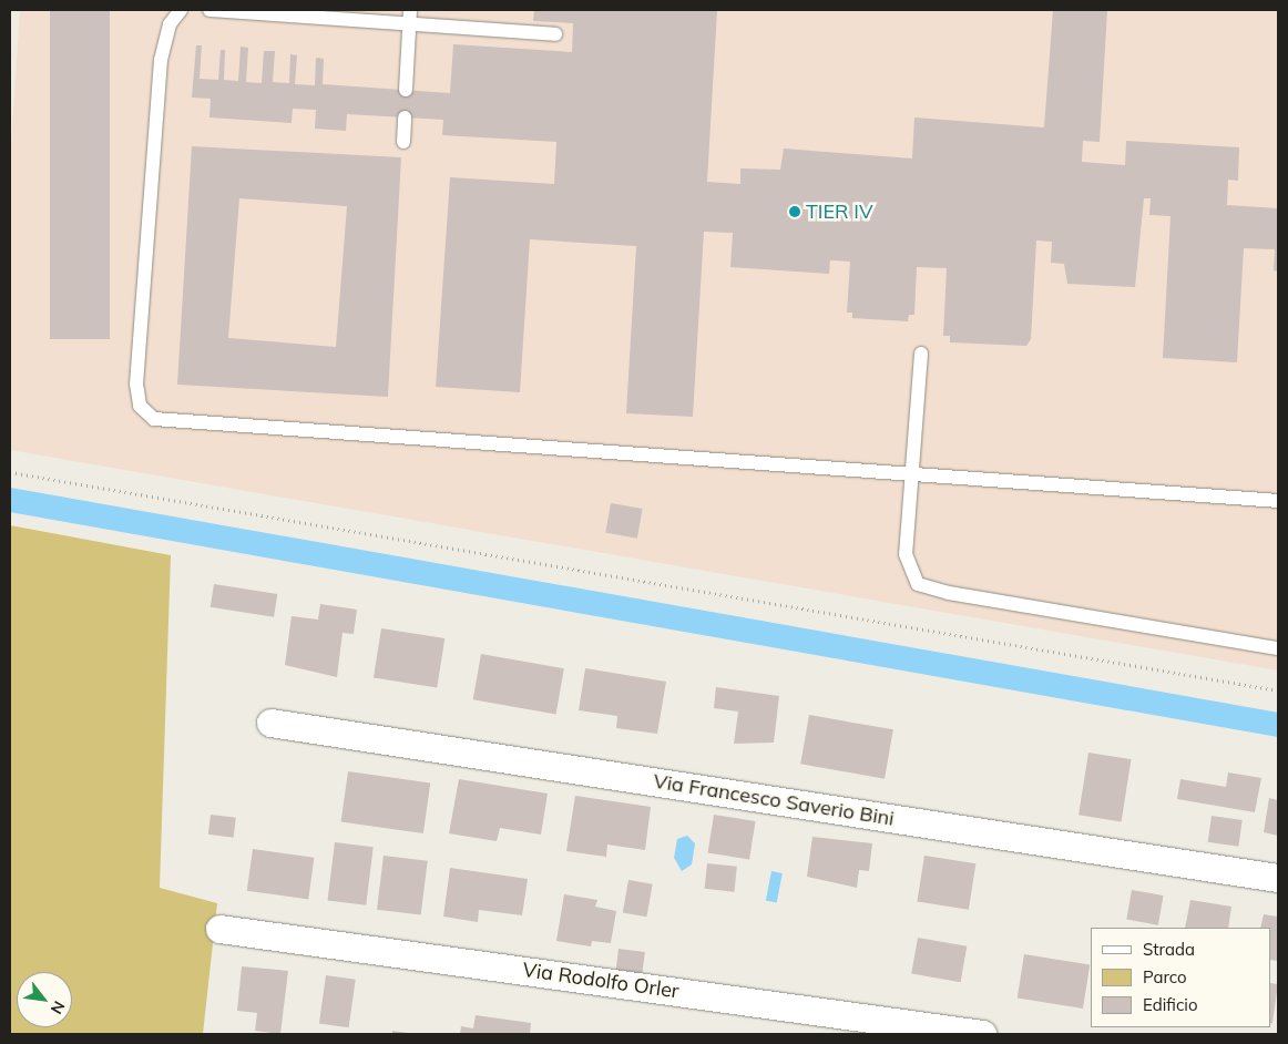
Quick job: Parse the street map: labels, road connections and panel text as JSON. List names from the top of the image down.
{
  "streets": {
    "street": ["Via Francesco Saverio Bini", "Via Rodolfo Orler"]
  },
  "places": ["TIER IV"],
  "legend": ["Strada", "Parco", "Edificio"],
  "north": "bottom right"
}
